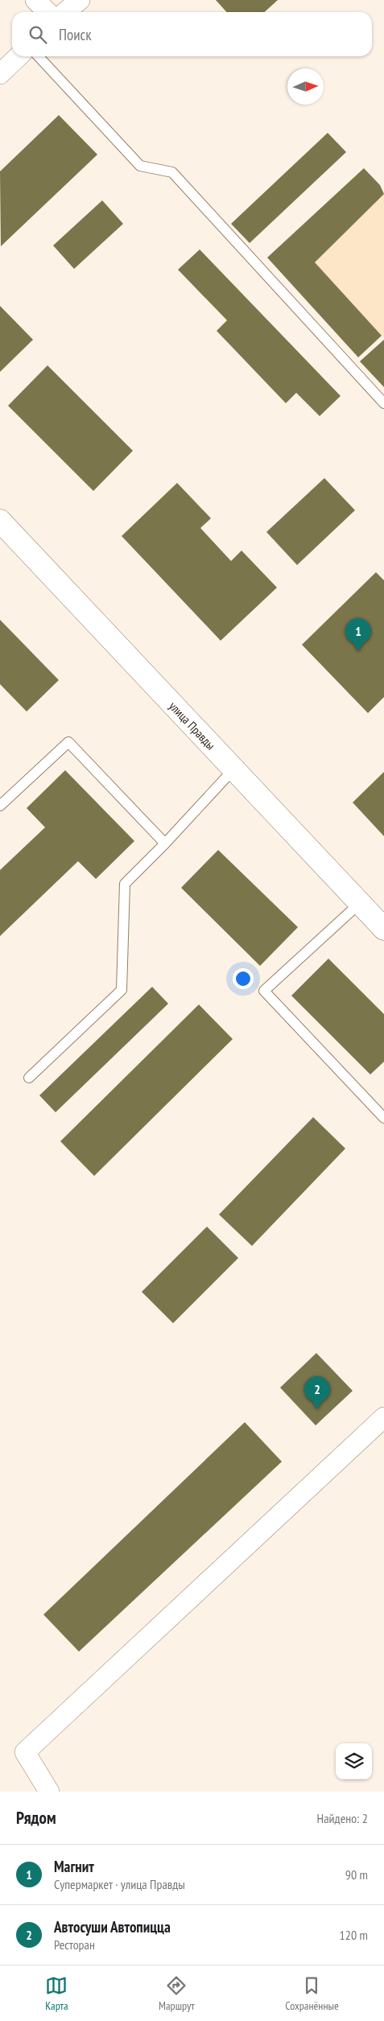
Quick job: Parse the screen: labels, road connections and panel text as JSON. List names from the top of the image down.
{
  "streets": {
    "street": ["улица Правды"]
  },
  "north": "right",
  "page": {
    "search": "Поиск",
    "pins": ["1", "2"],
    "heading": ["Рядом", "Найдено: 2"],
    "list": [
      {
        "mark": "1",
        "name": "Магнит",
        "note": "Супермаркет · улица Правды",
        "value": "90 m"
      },
      {
        "mark": "2",
        "name": "Автосуши Автопицца",
        "note": "Ресторан",
        "value": "120 m"
      }
    ],
    "nav": ["Карта", "Маршрут", "Сохранённые"]
  }
}
